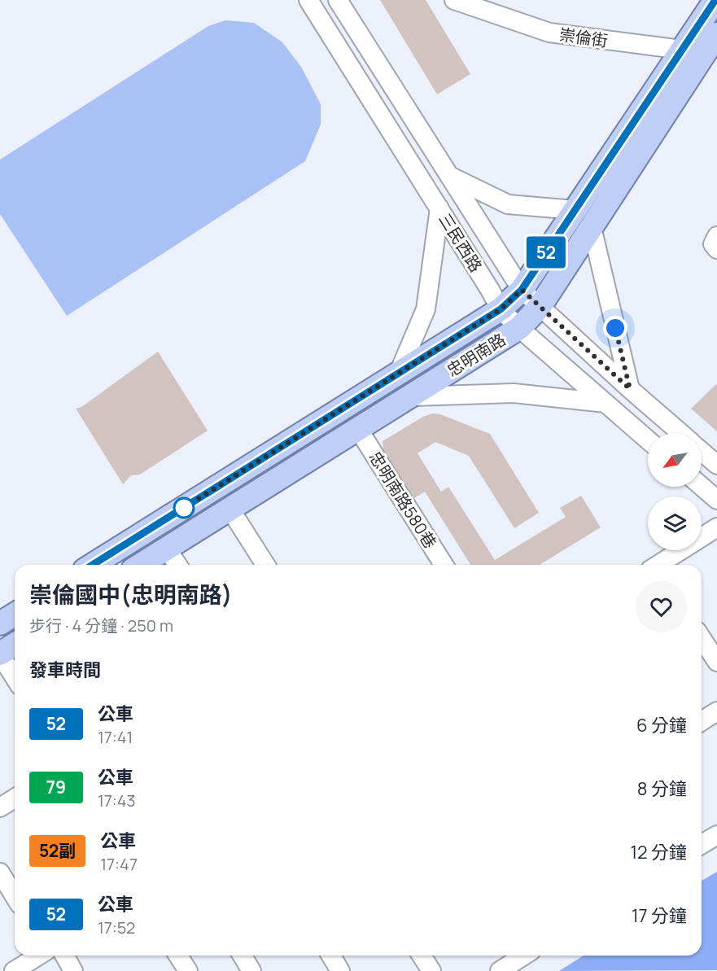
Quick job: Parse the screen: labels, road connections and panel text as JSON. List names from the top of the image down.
{
  "streets": {
    "main road": ["忠明南路"],
    "street": ["崇倫街", "三民西路", "忠明南路580巷"]
  },
  "crossings": [
    ["崇倫街", "忠明南路"],
    ["三民西路", "忠明南路"],
    ["忠明南路", "忠明南路580巷"]
  ],
  "lines": ["bus line 52"],
  "north": "bottom left",
  "page": {
    "on_map": "52",
    "heading": [
      ["崇倫國中(忠明南路)", "步行 · 4 分鐘 · 250 m"],
      "發車時間"
    ],
    "list": [
      {
        "mark": "52",
        "name": "公車",
        "note": "17:41",
        "value": "6 分鐘"
      },
      {
        "mark": "79",
        "name": "公車",
        "note": "17:43",
        "value": "8 分鐘"
      },
      {
        "mark": "52副",
        "name": "公車",
        "note": "17:47",
        "value": "12 分鐘"
      },
      {
        "mark": "52",
        "name": "公車",
        "note": "17:52",
        "value": "17 分鐘"
      }
    ]
  }
}
